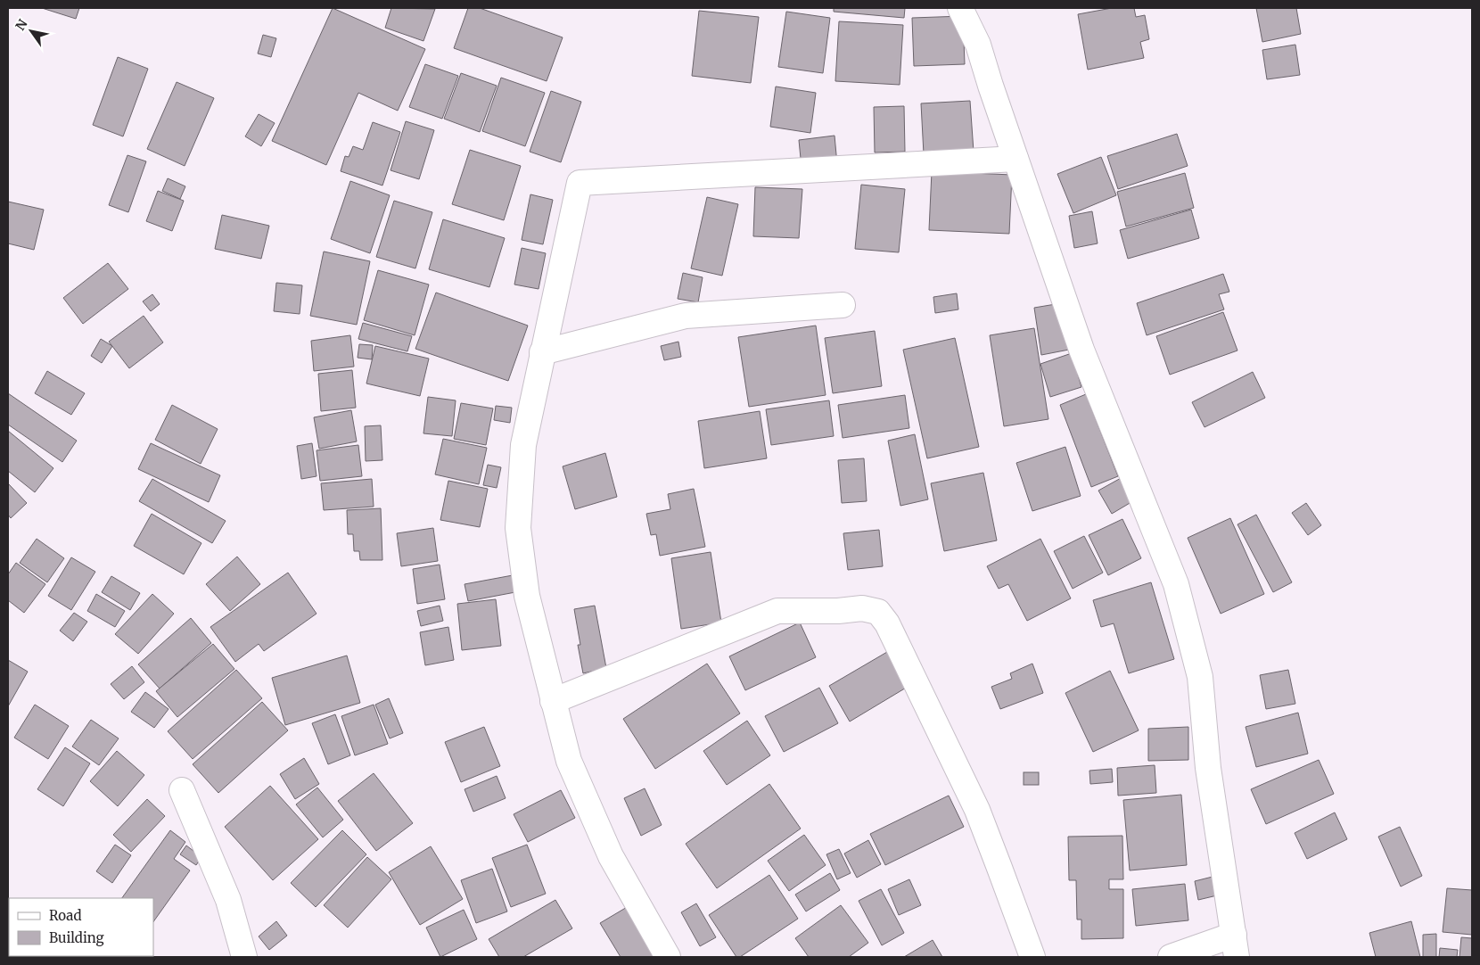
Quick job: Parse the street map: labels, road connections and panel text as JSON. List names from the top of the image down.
{
  "legend": ["Road", "Building"],
  "north": "top left"
}
